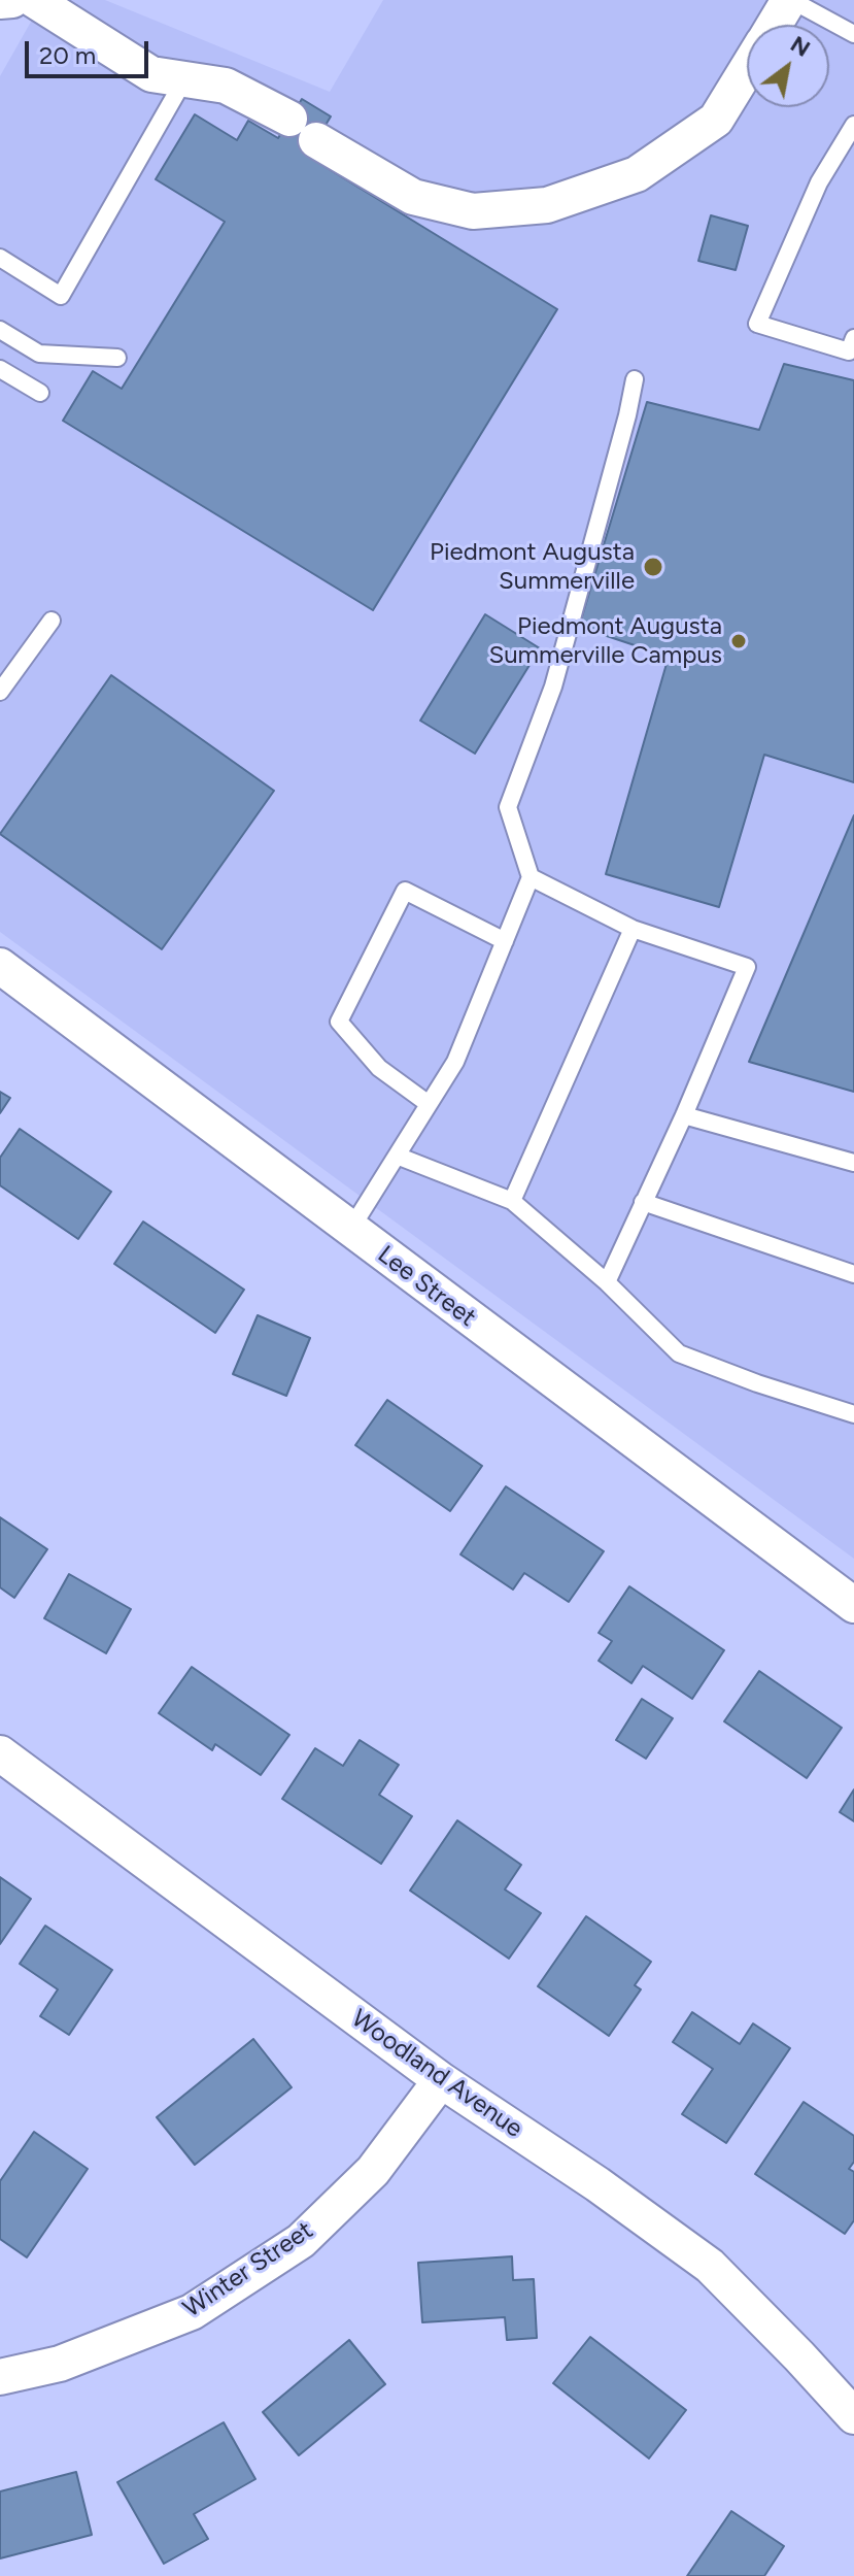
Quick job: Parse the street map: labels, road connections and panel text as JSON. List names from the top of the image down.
{
  "streets": {
    "street": ["Lee Street", "Woodland Avenue", "Winter Street"]
  },
  "crossings": [
    ["Woodland Avenue", "Winter Street"]
  ],
  "places": ["Piedmont Augusta Summerville", "Piedmont Augusta Summerville Campus"],
  "scale_bar": "20 m",
  "north": "top right"
}
